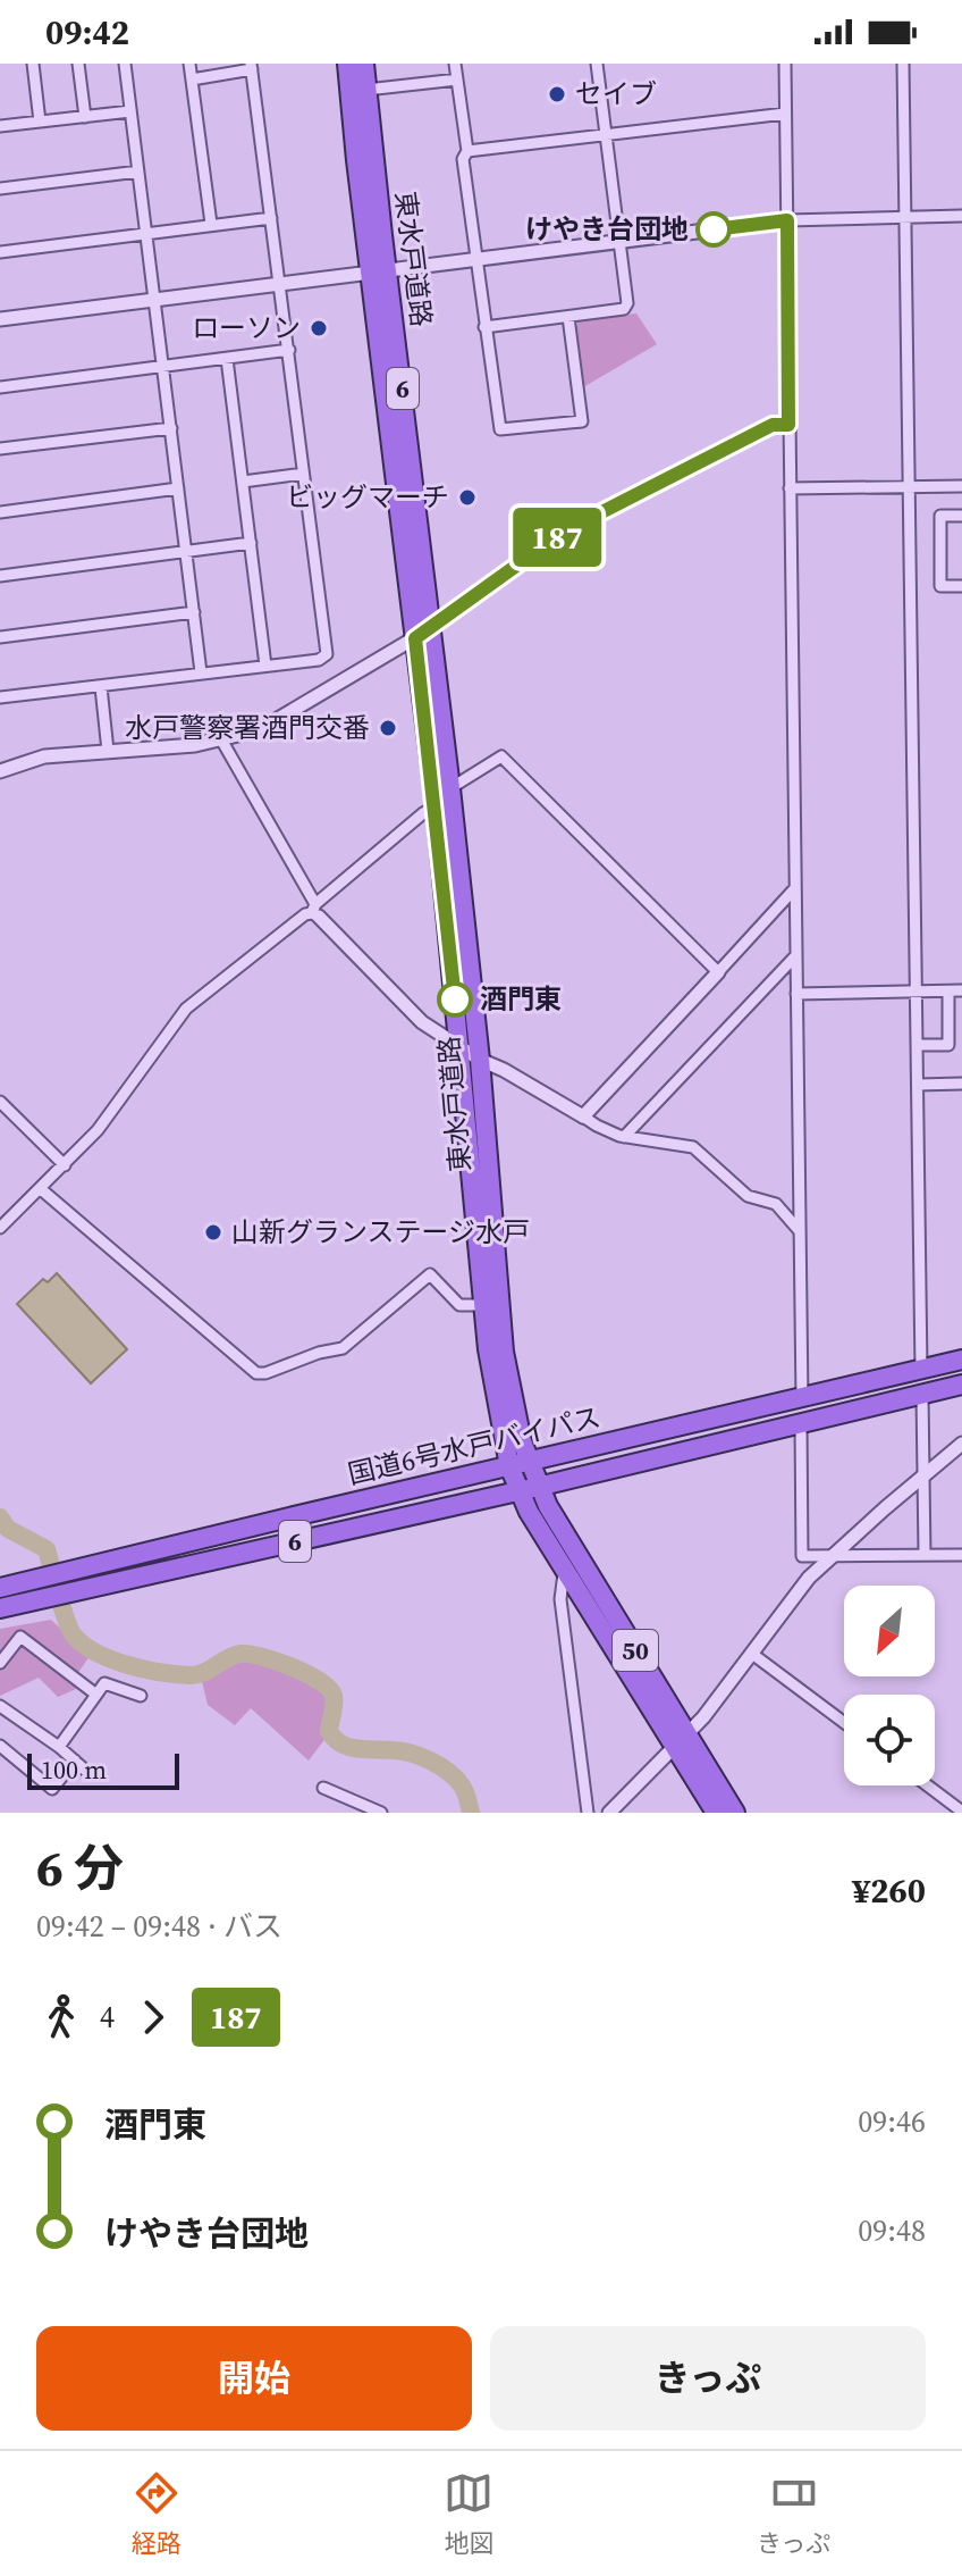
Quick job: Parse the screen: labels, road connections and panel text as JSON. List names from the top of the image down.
{
  "streets": {
    "highway": [
      "東水戸道路",
      "6",
      "国道6号水戸バイパス",
      "50"
    ]
  },
  "crossings": [
    ["東水戸道路", "国道6号水戸バイパス"],
    ["東水戸道路", "50"],
    ["国道6号水戸バイパス", "50"]
  ],
  "places": [
    "セイブ",
    "けやき台団地",
    "ローソン",
    "ビッグマーチ",
    "水戸警察署酒門交番",
    "酒門東",
    "山新グランステージ水戸"
  ],
  "lines": ["bus line 187"],
  "scale_bar": "100 m",
  "north": "bottom left",
  "page": {
    "status": "09:42",
    "on_map": "187",
    "scale": "100 m",
    "heading": ["6 分", "09:42 – 09:48 · バス", "¥260"],
    "legs": ["4", "187"],
    "list": [
      {
        "name": "酒門東",
        "value": "09:46"
      },
      {
        "name": "けやき台団地",
        "value": "09:48"
      }
    ],
    "buttons": ["開始", "きっぷ"],
    "tabs": ["経路", "地図", "きっぷ"]
  }
}
